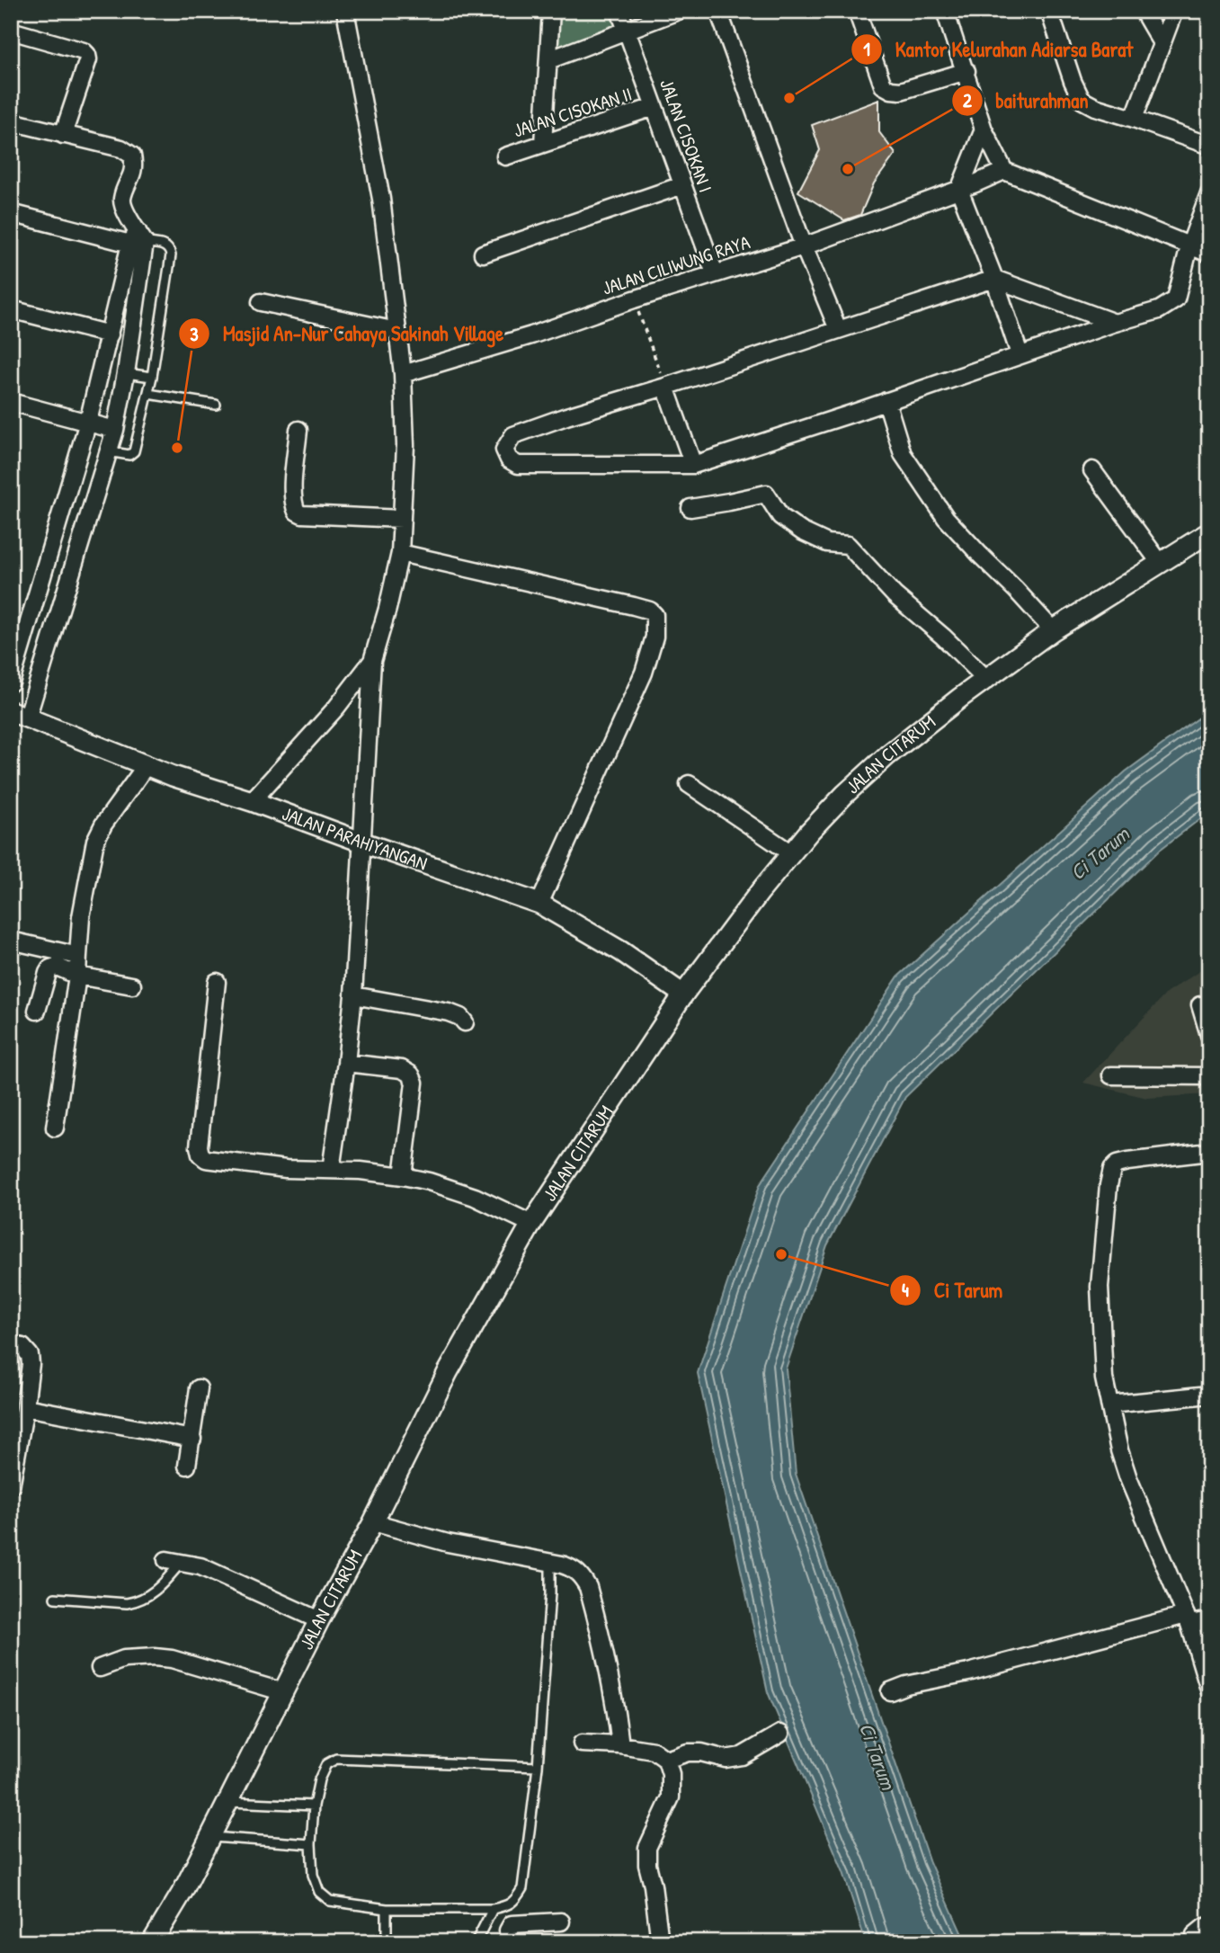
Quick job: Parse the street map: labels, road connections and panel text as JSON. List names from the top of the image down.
{
  "streets": {
    "street": [
      "JALAN CISOKAN II",
      "JALAN CISOKAN I",
      "JALAN CILIWUNG RAYA",
      "JALAN CITARUM",
      "JALAN PARAHIYANGAN"
    ]
  },
  "crossings": [
    ["JALAN CISOKAN II", "JALAN CISOKAN I"],
    ["JALAN CISOKAN I", "JALAN CILIWUNG RAYA"],
    ["JALAN CITARUM", "JALAN PARAHIYANGAN"]
  ],
  "water": ["Ci Tarum"],
  "places": [
    "Kantor Kelurahan Adiarsa Barat",
    "baiturahman",
    "Masjid An-Nur Cahaya Sakinah Village",
    "Ci Tarum"
  ]
}
